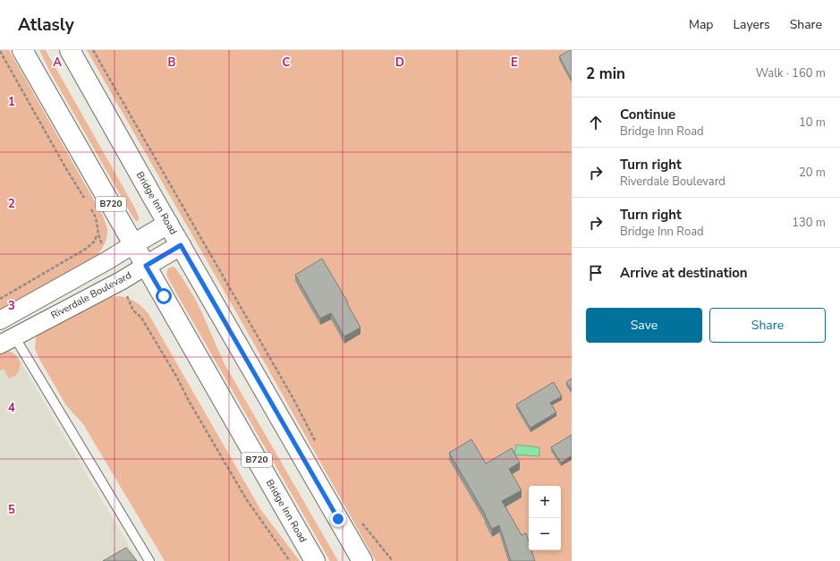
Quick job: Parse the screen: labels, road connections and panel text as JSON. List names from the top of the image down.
{
  "streets": {
    "main road": ["Bridge Inn Road", "B720", "Riverdale Boulevard"]
  },
  "crossings": [
    ["Bridge Inn Road", "Riverdale Boulevard"]
  ],
  "page": {
    "header": "Atlasly",
    "nav": ["Map", "Layers", "Share"],
    "heading": ["2 min", "Walk · 160 m"],
    "list": [
      ["Continue", "Bridge Inn Road", "10 m"],
      ["Turn right", "Riverdale Boulevard", "20 m"],
      ["Turn right", "Bridge Inn Road", "130 m"],
      "Arrive at destination"
    ],
    "buttons": ["Save", "Share"],
    "map_buttons": ["+", "−"]
  },
  "grid": {
    "columns": [
      "A",
      "B",
      "C",
      "D",
      "E"
    ],
    "rows": [
      "1",
      "2",
      "3",
      "4",
      "5"
    ]
  }
}
